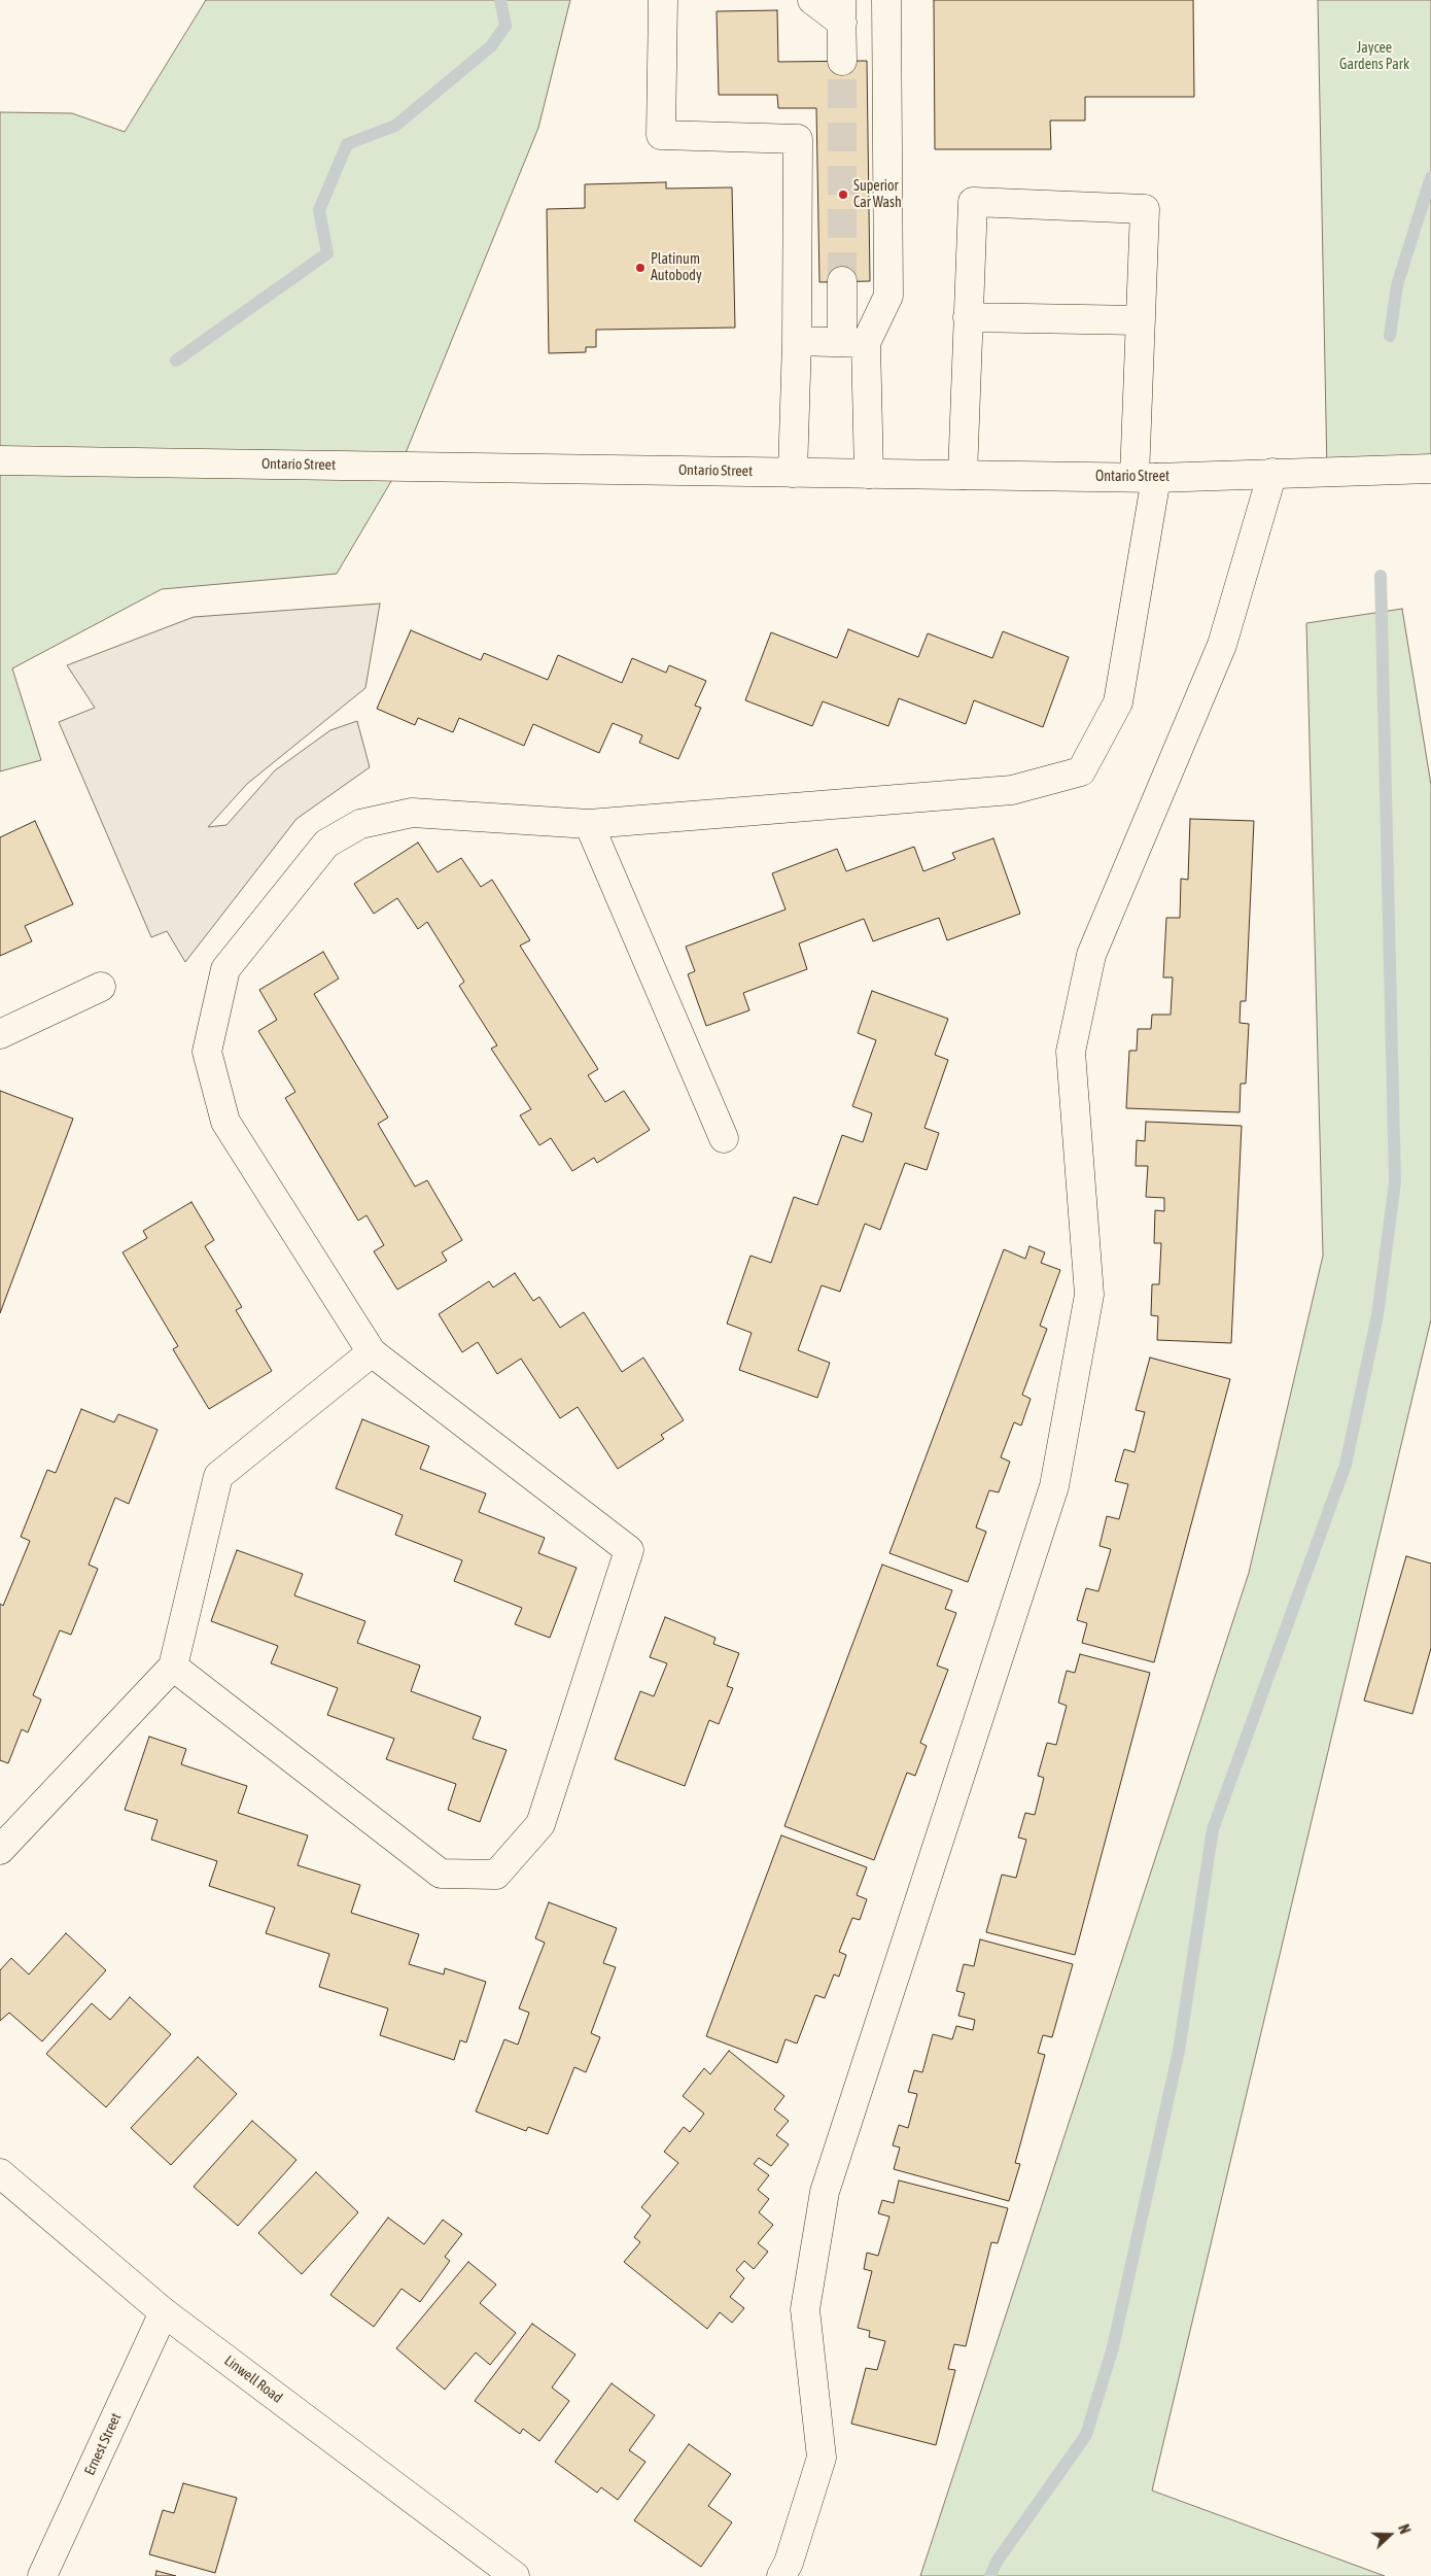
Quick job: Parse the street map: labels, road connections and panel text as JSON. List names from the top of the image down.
{
  "streets": {
    "main road": ["Ontario Street", "Linwell Road", "Ernest Street"]
  },
  "crossings": [
    ["Linwell Road", "Ernest Street"]
  ],
  "parks": ["Jaycee Gardens Park"],
  "places": ["Superior Car Wash", "Platinum Autobody"],
  "north": "right"
}
